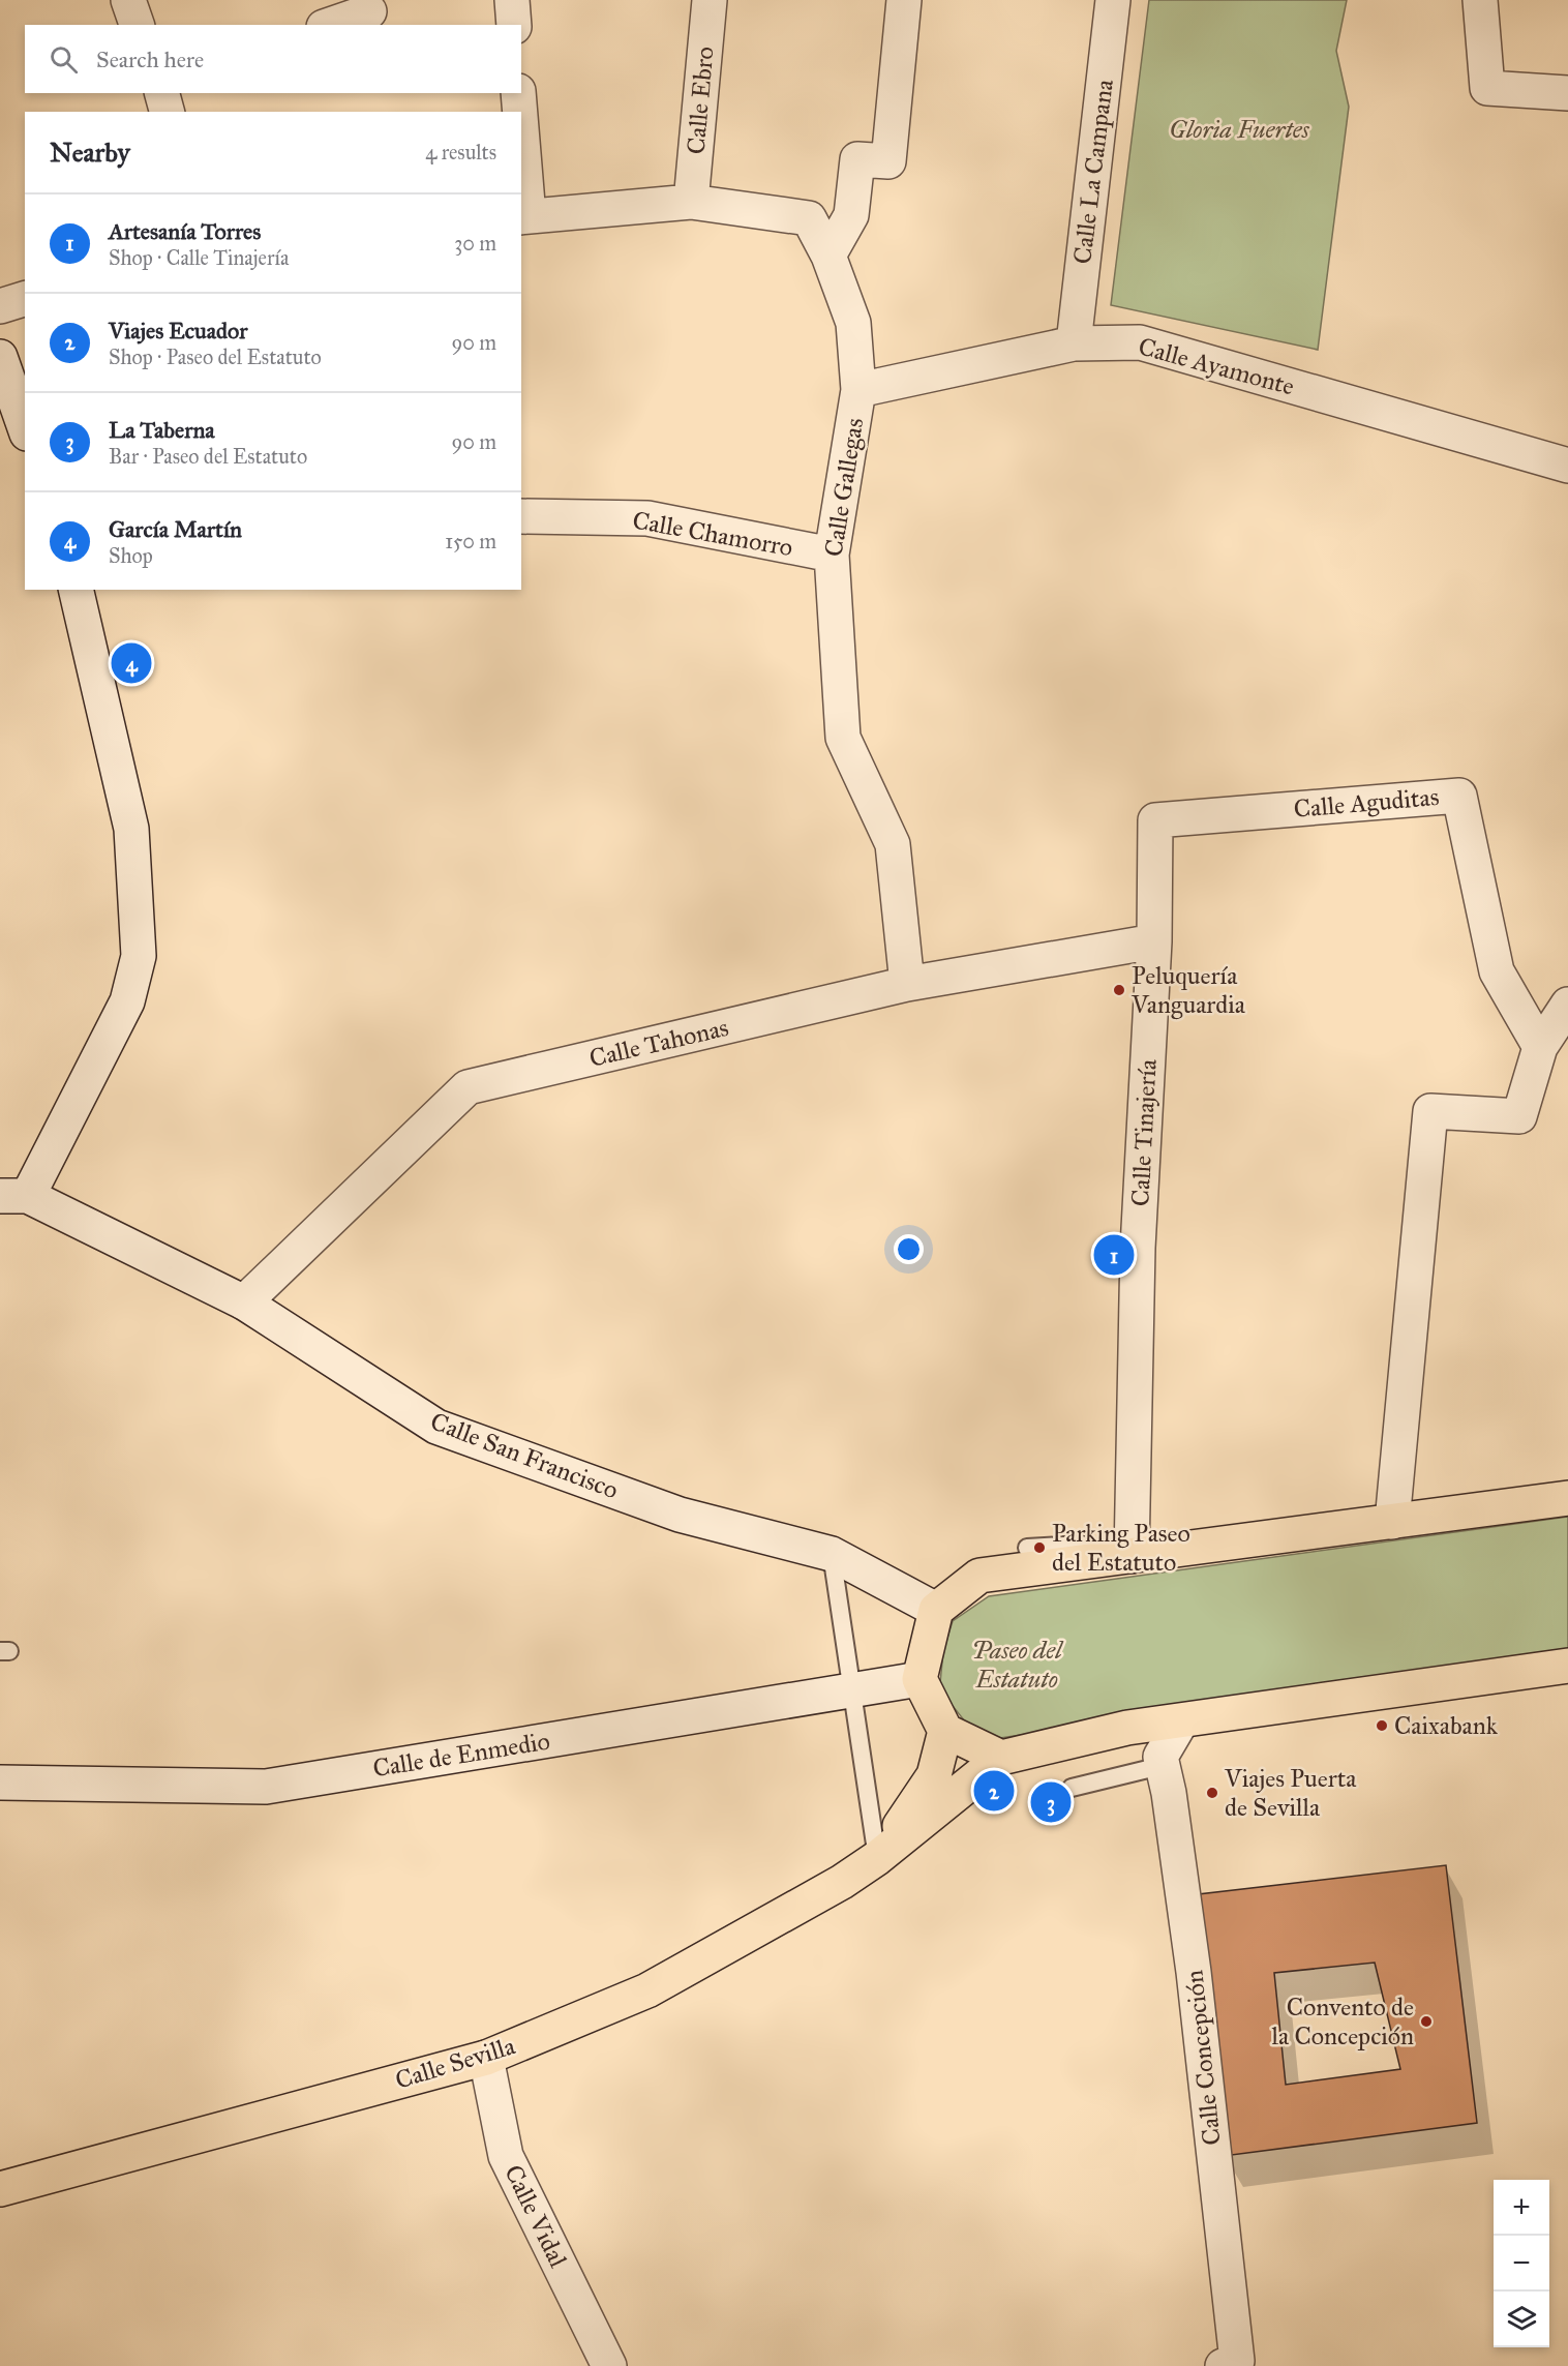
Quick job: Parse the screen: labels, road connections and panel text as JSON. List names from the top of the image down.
{
  "streets": {
    "main road": ["Calle Sevilla"],
    "street": [
      "Calle Ebro",
      "Calle La Campana",
      "Calle Ayamonte",
      "Calle Gallegas",
      "Calle Chamorro",
      "Calle Aguditas",
      "Calle Tahonas",
      "Calle Tinajería",
      "Calle San Francisco",
      "Calle de Enmedio",
      "Calle Concepción",
      "Calle Vidal"
    ]
  },
  "crossings": [
    ["Calle Ebro", "Calle Gallegas"],
    ["Calle La Campana", "Calle Ayamonte"],
    ["Calle Ayamonte", "Calle Gallegas"],
    ["Calle Gallegas", "Calle Chamorro"],
    ["Calle Gallegas", "Calle Tahonas"],
    ["Calle Aguditas", "Calle Tinajería"],
    ["Calle Tahonas", "Calle Tinajería"],
    ["Calle Tahonas", "Calle San Francisco"],
    ["Calle Sevilla", "Calle Vidal"]
  ],
  "parks": ["Gloria Fuertes", "Paseo del Estatuto"],
  "places": [
    "Peluquería Vanguardia",
    "Parking Paseo del Estatuto",
    "Caixabank",
    "Viajes Puerta de Sevilla",
    "Convento de la Concepción"
  ],
  "page": {
    "search": "Search here",
    "heading": ["Nearby", "4 results"],
    "list": [
      {
        "mark": "1",
        "name": "Artesanía Torres",
        "note": "Shop · Calle Tinajería",
        "value": "30 m"
      },
      {
        "mark": "2",
        "name": "Viajes Ecuador",
        "note": "Shop · Paseo del Estatuto",
        "value": "90 m"
      },
      {
        "mark": "3",
        "name": "La Taberna",
        "note": "Bar · Paseo del Estatuto",
        "value": "90 m"
      },
      {
        "mark": "4",
        "name": "García Martín",
        "note": "Shop",
        "value": "150 m"
      }
    ],
    "pins": [
      "4",
      "1",
      "2",
      "3"
    ],
    "map_buttons": ["+", "−"]
  }
}
